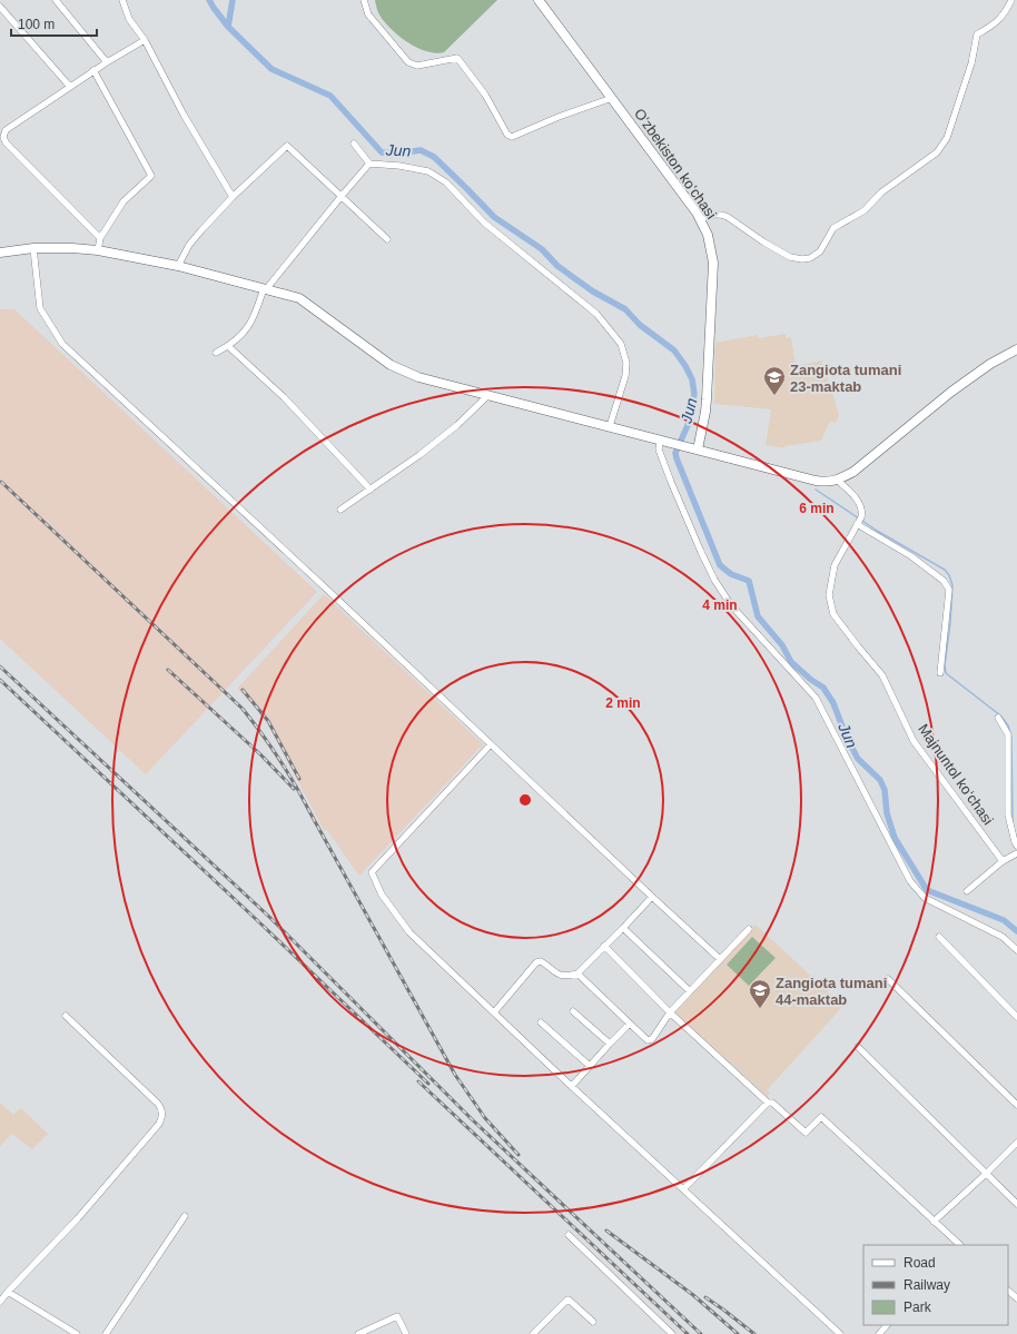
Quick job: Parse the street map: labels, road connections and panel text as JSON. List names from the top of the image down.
{
  "streets": {
    "main road": ["O'zbekiston ko'chasi"],
    "street": ["Majnuntol ko‘chasi"]
  },
  "water": ["Jun"],
  "places": {
    "school or university": ["Zangiota tumani 23-maktab", "Zangiota tumani 44-maktab"]
  },
  "legend": ["Road", "Railway", "Park"],
  "scale_bar": "100 m",
  "rings": ["6 min", "4 min", "2 min"]
}
